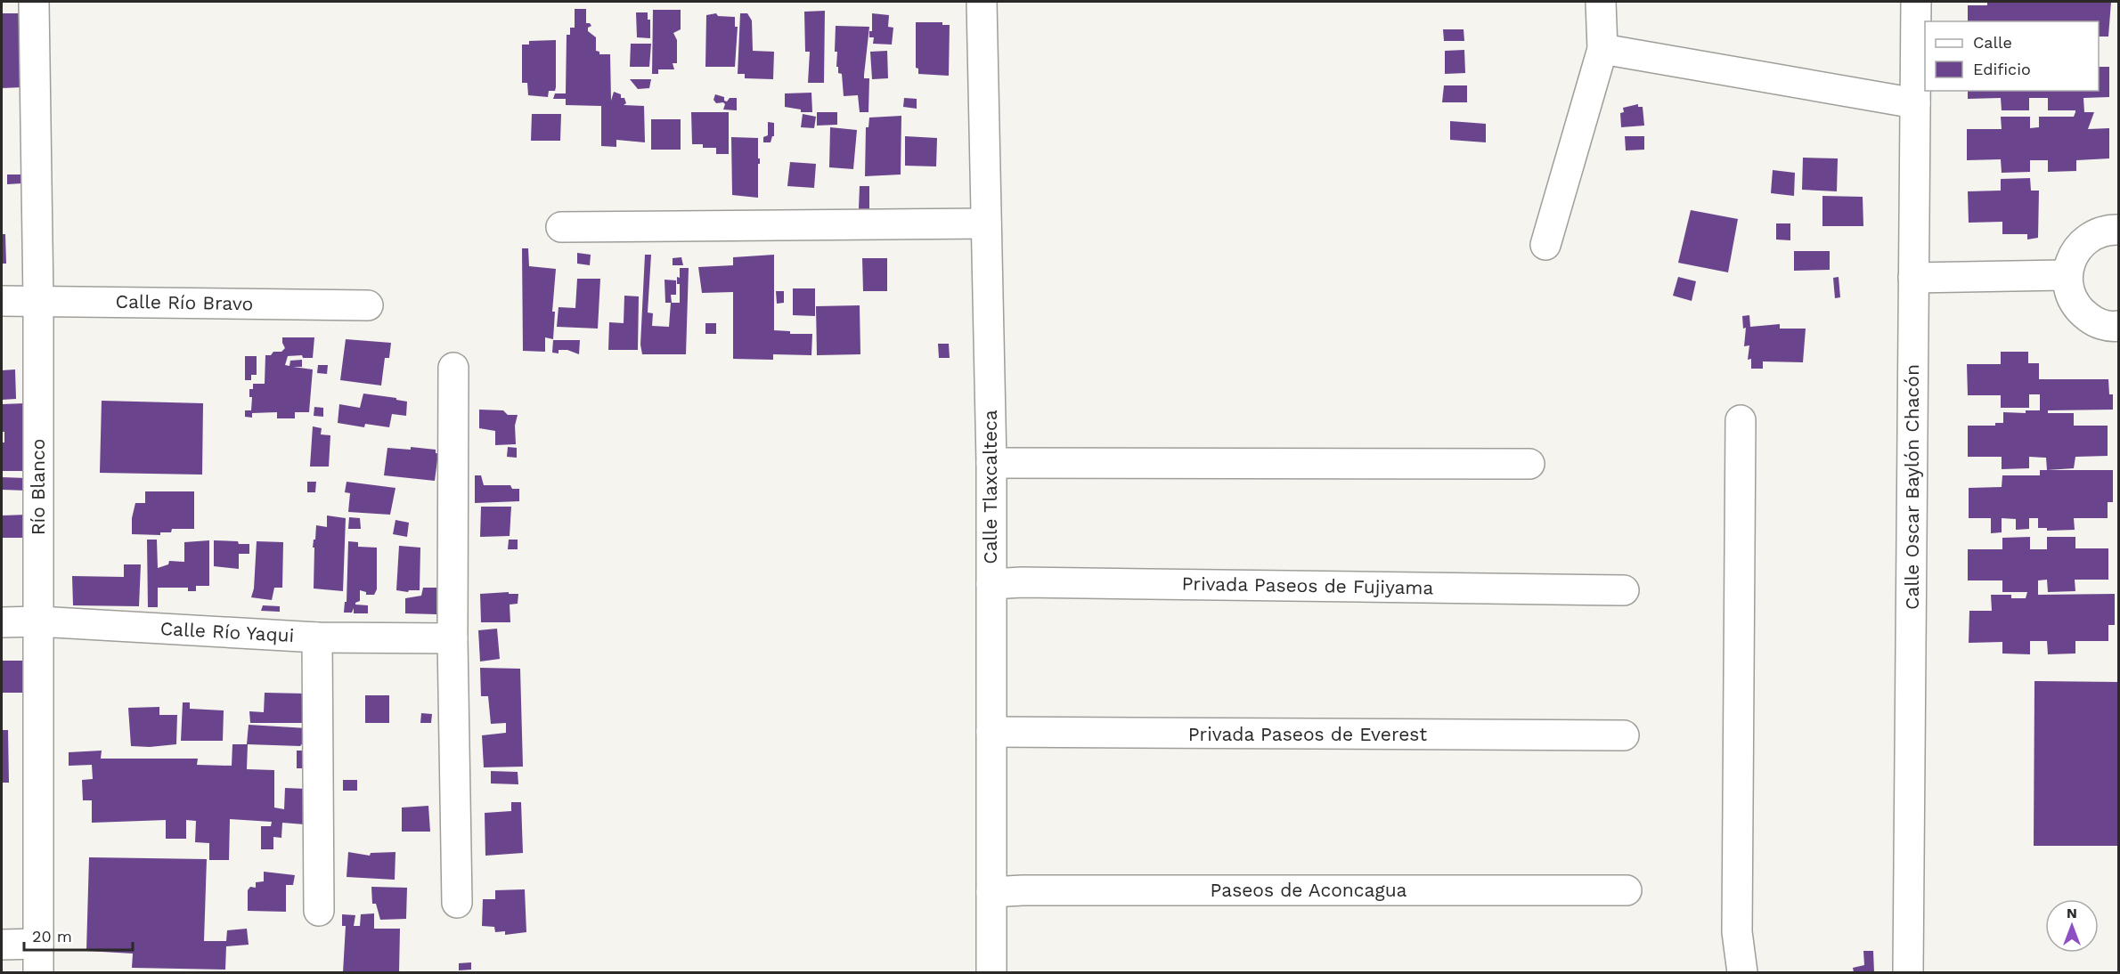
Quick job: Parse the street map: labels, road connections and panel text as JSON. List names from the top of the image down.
{
  "streets": {
    "street": [
      "Calle Río Bravo",
      "Río Blanco",
      "Calle Tlaxcalteca",
      "Calle Oscar Baylón Chacón",
      "Privada Paseos de Fujiyama",
      "Calle Río Yaqui",
      "Privada Paseos de Everest",
      "Paseos de Aconcagua"
    ]
  },
  "crossings": [
    ["Calle Río Bravo", "Río Blanco"],
    ["Río Blanco", "Calle Río Yaqui"],
    ["Calle Tlaxcalteca", "Privada Paseos de Fujiyama"],
    ["Calle Tlaxcalteca", "Privada Paseos de Everest"],
    ["Calle Tlaxcalteca", "Paseos de Aconcagua"]
  ],
  "legend": ["Calle", "Edificio"],
  "scale_bar": "20 m",
  "north": "top"
}
